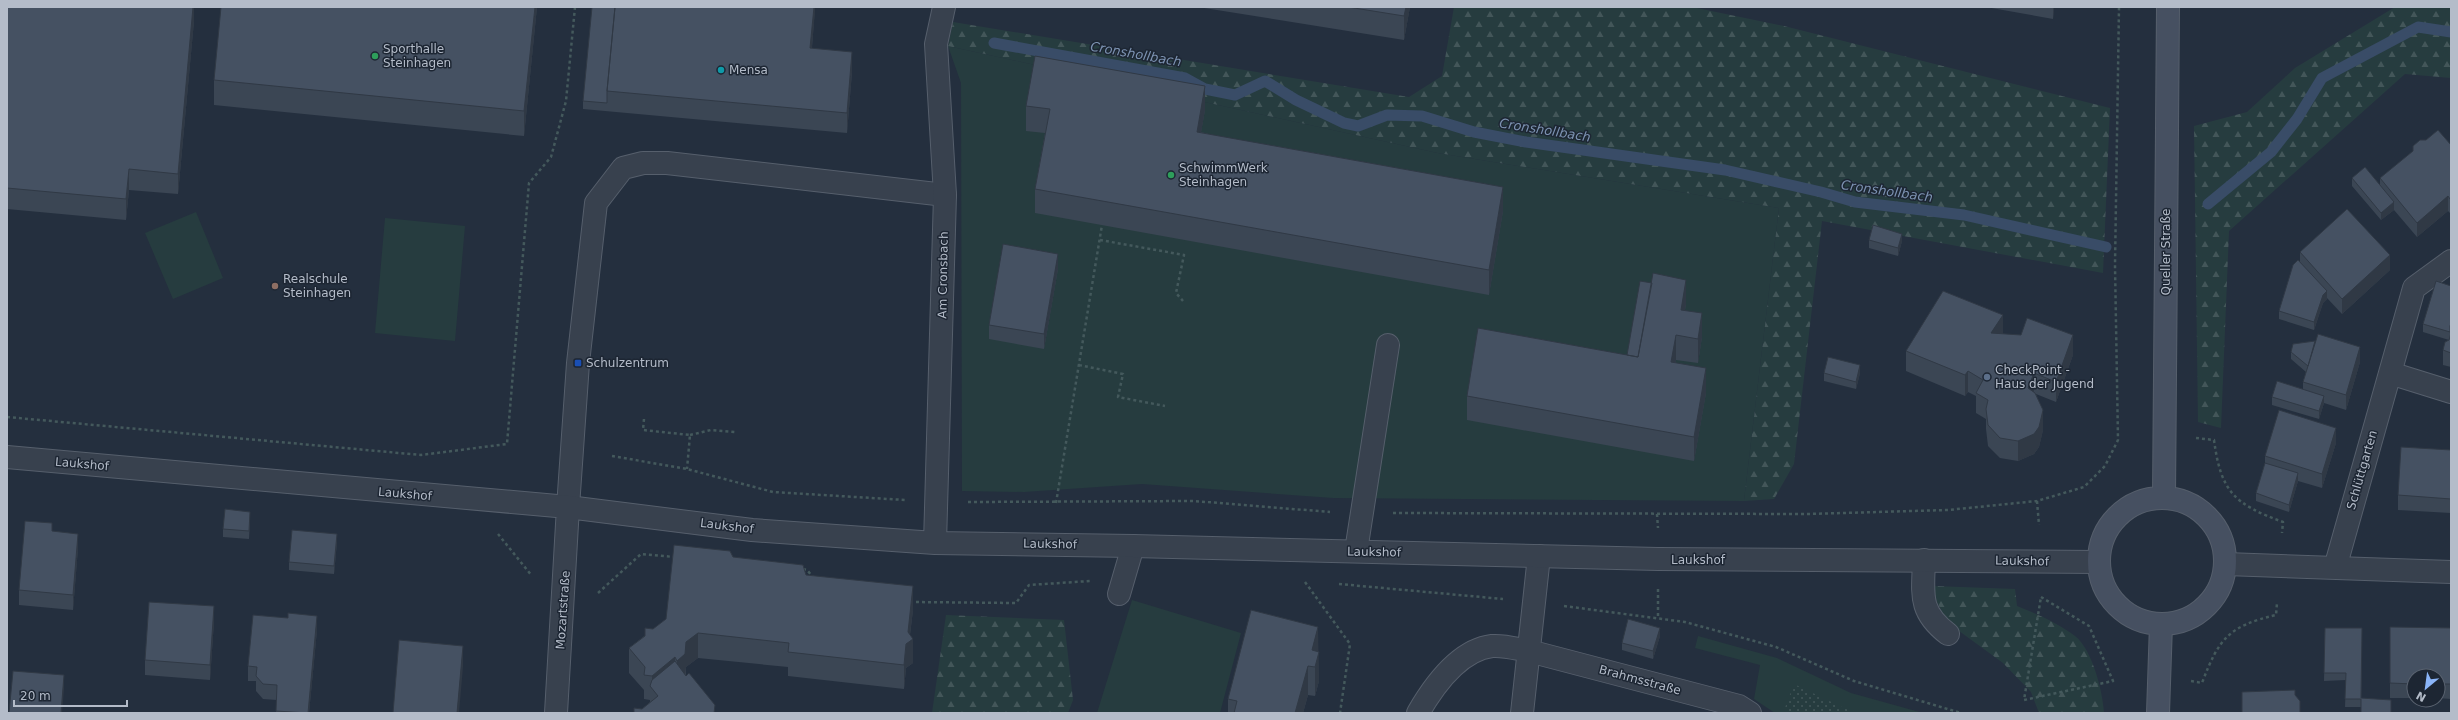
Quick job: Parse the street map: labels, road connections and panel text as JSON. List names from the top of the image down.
{
  "streets": {
    "main road": ["Queller Straße"],
    "street": [
      "Am Cronsbach",
      "Laukshof",
      "Schlüttgarten",
      "Mozartstraße",
      "Brahmsstraße"
    ]
  },
  "crossings": [
    ["Queller Straße", "Laukshof"],
    ["Am Cronsbach", "Laukshof"],
    ["Am Cronsbach", "Mozartstraße"],
    ["Laukshof", "Mozartstraße"]
  ],
  "water": ["Cronshollbach"],
  "places": {
    "other": [
      "Sporthalle Steinhagen",
      "Mensa",
      "SchwimmWerk Steinhagen",
      "Realschule Steinhagen",
      "CheckPoint - Haus der Jugend"
    ],
    "transit": ["Schulzentrum"]
  },
  "scale_bar": "20 m",
  "north": "bottom left"
}
